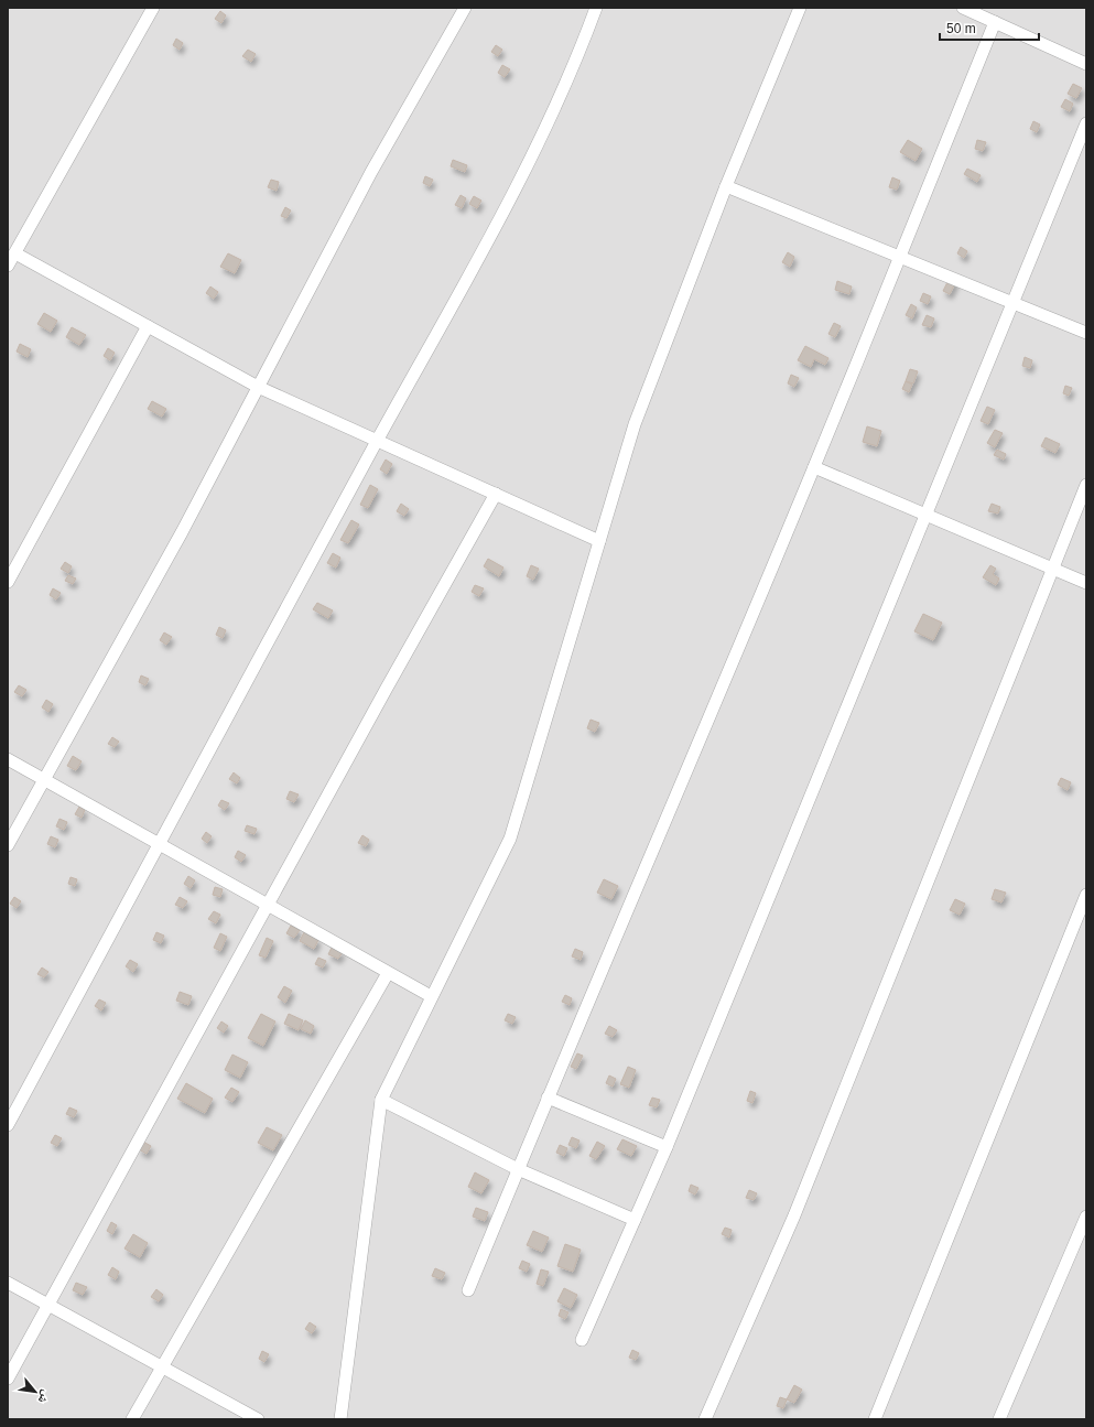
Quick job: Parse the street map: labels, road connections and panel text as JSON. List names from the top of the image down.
{
  "scale_bar": "50 m",
  "north": "bottom right"
}
